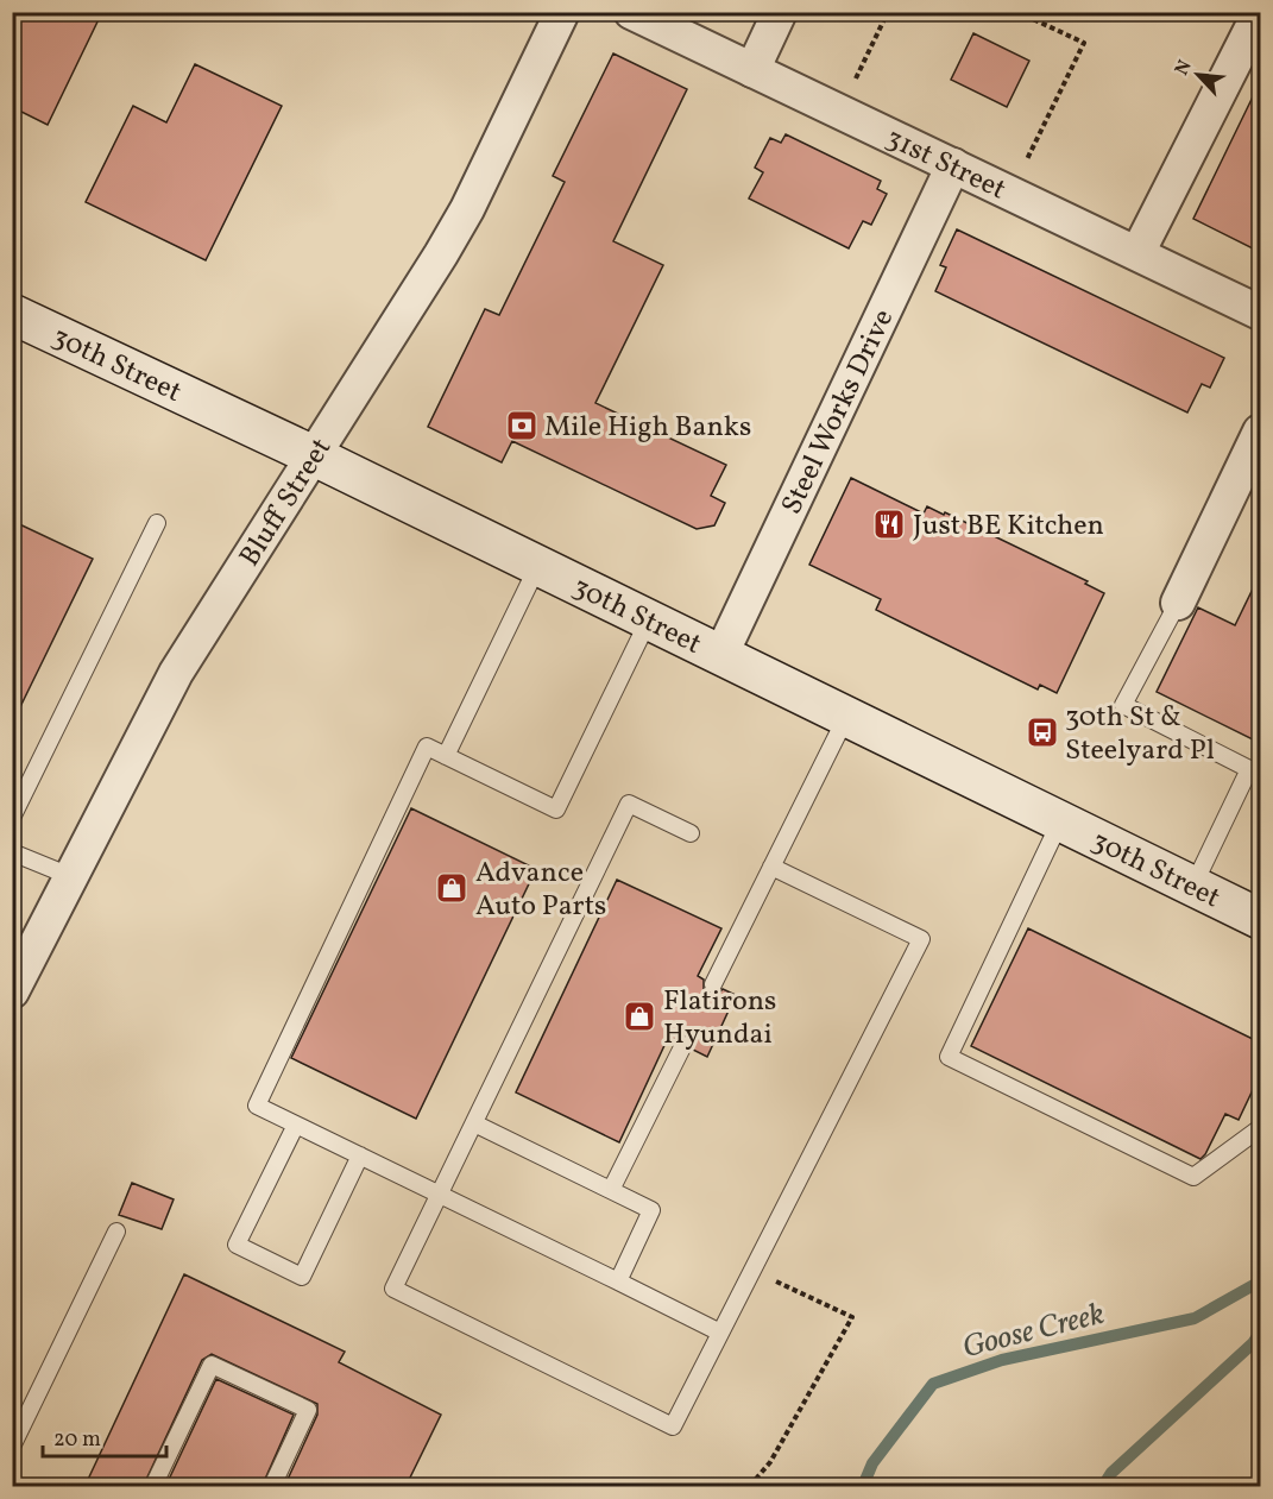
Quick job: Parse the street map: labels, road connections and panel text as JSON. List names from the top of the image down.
{
  "streets": {
    "main road": ["30th Street"],
    "street": ["31st Street", "Steel Works Drive", "Bluff Street"]
  },
  "crossings": [
    ["31st Street", "Steel Works Drive"],
    ["30th Street", "Steel Works Drive"],
    ["30th Street", "Bluff Street"]
  ],
  "water": ["Goose Creek"],
  "places": {
    "bank": ["Mile High Banks"],
    "restaurant": ["Just BE Kitchen"],
    "bus stop": ["30th St & Steelyard Pl"],
    "shop": ["Advance Auto Parts", "Flatirons Hyundai"]
  },
  "scale_bar": "20 m",
  "north": "top left"
}
